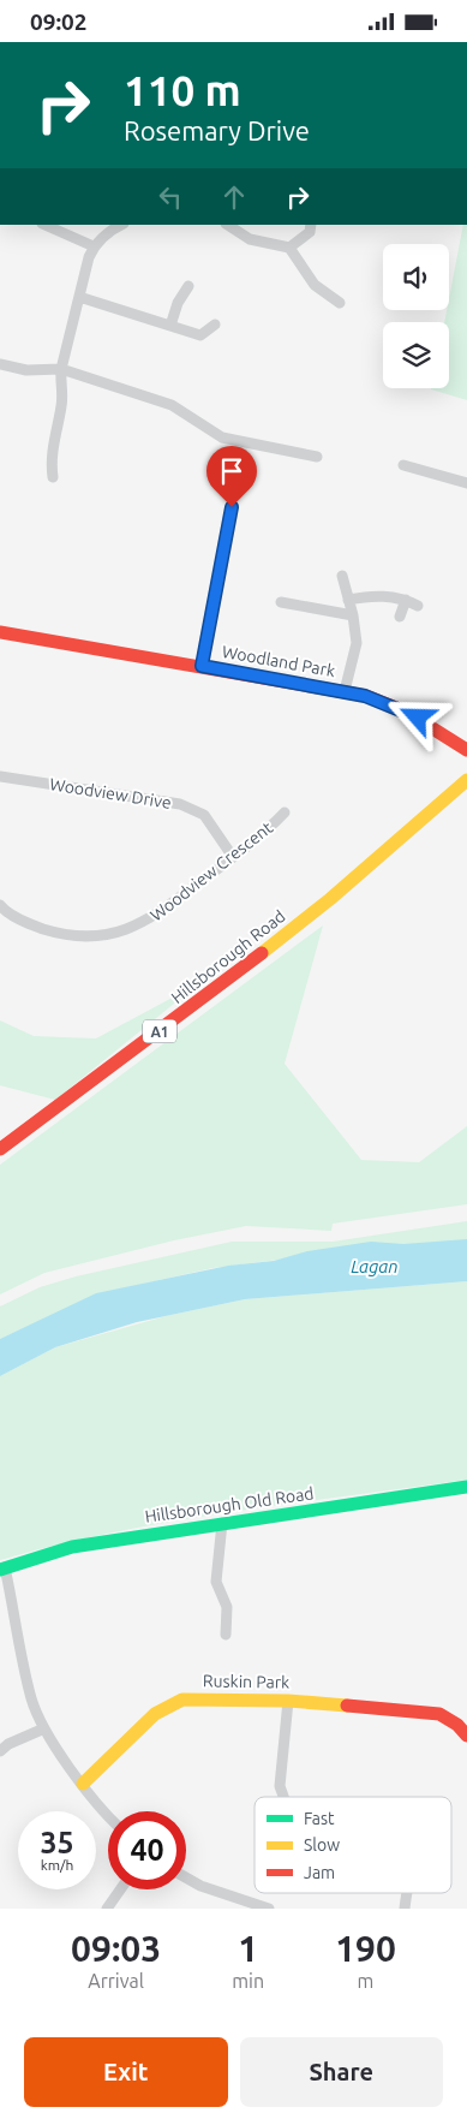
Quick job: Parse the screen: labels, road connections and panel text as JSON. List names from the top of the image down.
{
  "streets": {
    "main road": [
      "Woodland Park",
      "Hillsborough Road",
      "A1",
      "Hillsborough Old Road",
      "Ruskin Park"
    ],
    "street": ["Woodview Drive", "Woodview Crescent"]
  },
  "crossings": [
    ["Woodview Drive", "Woodview Crescent"]
  ],
  "water": ["Lagan"],
  "legend": ["Fast", "Slow", "Jam"],
  "page": {
    "status": "09:02",
    "turn": ["110 m", "Rosemary Drive"],
    "speed": "35 km/h",
    "limit": "40",
    "eta": [
      "09:03",
      "Arrival",
      "1",
      "min",
      "190",
      "m"
    ],
    "buttons": ["Exit", "Share"]
  }
}
